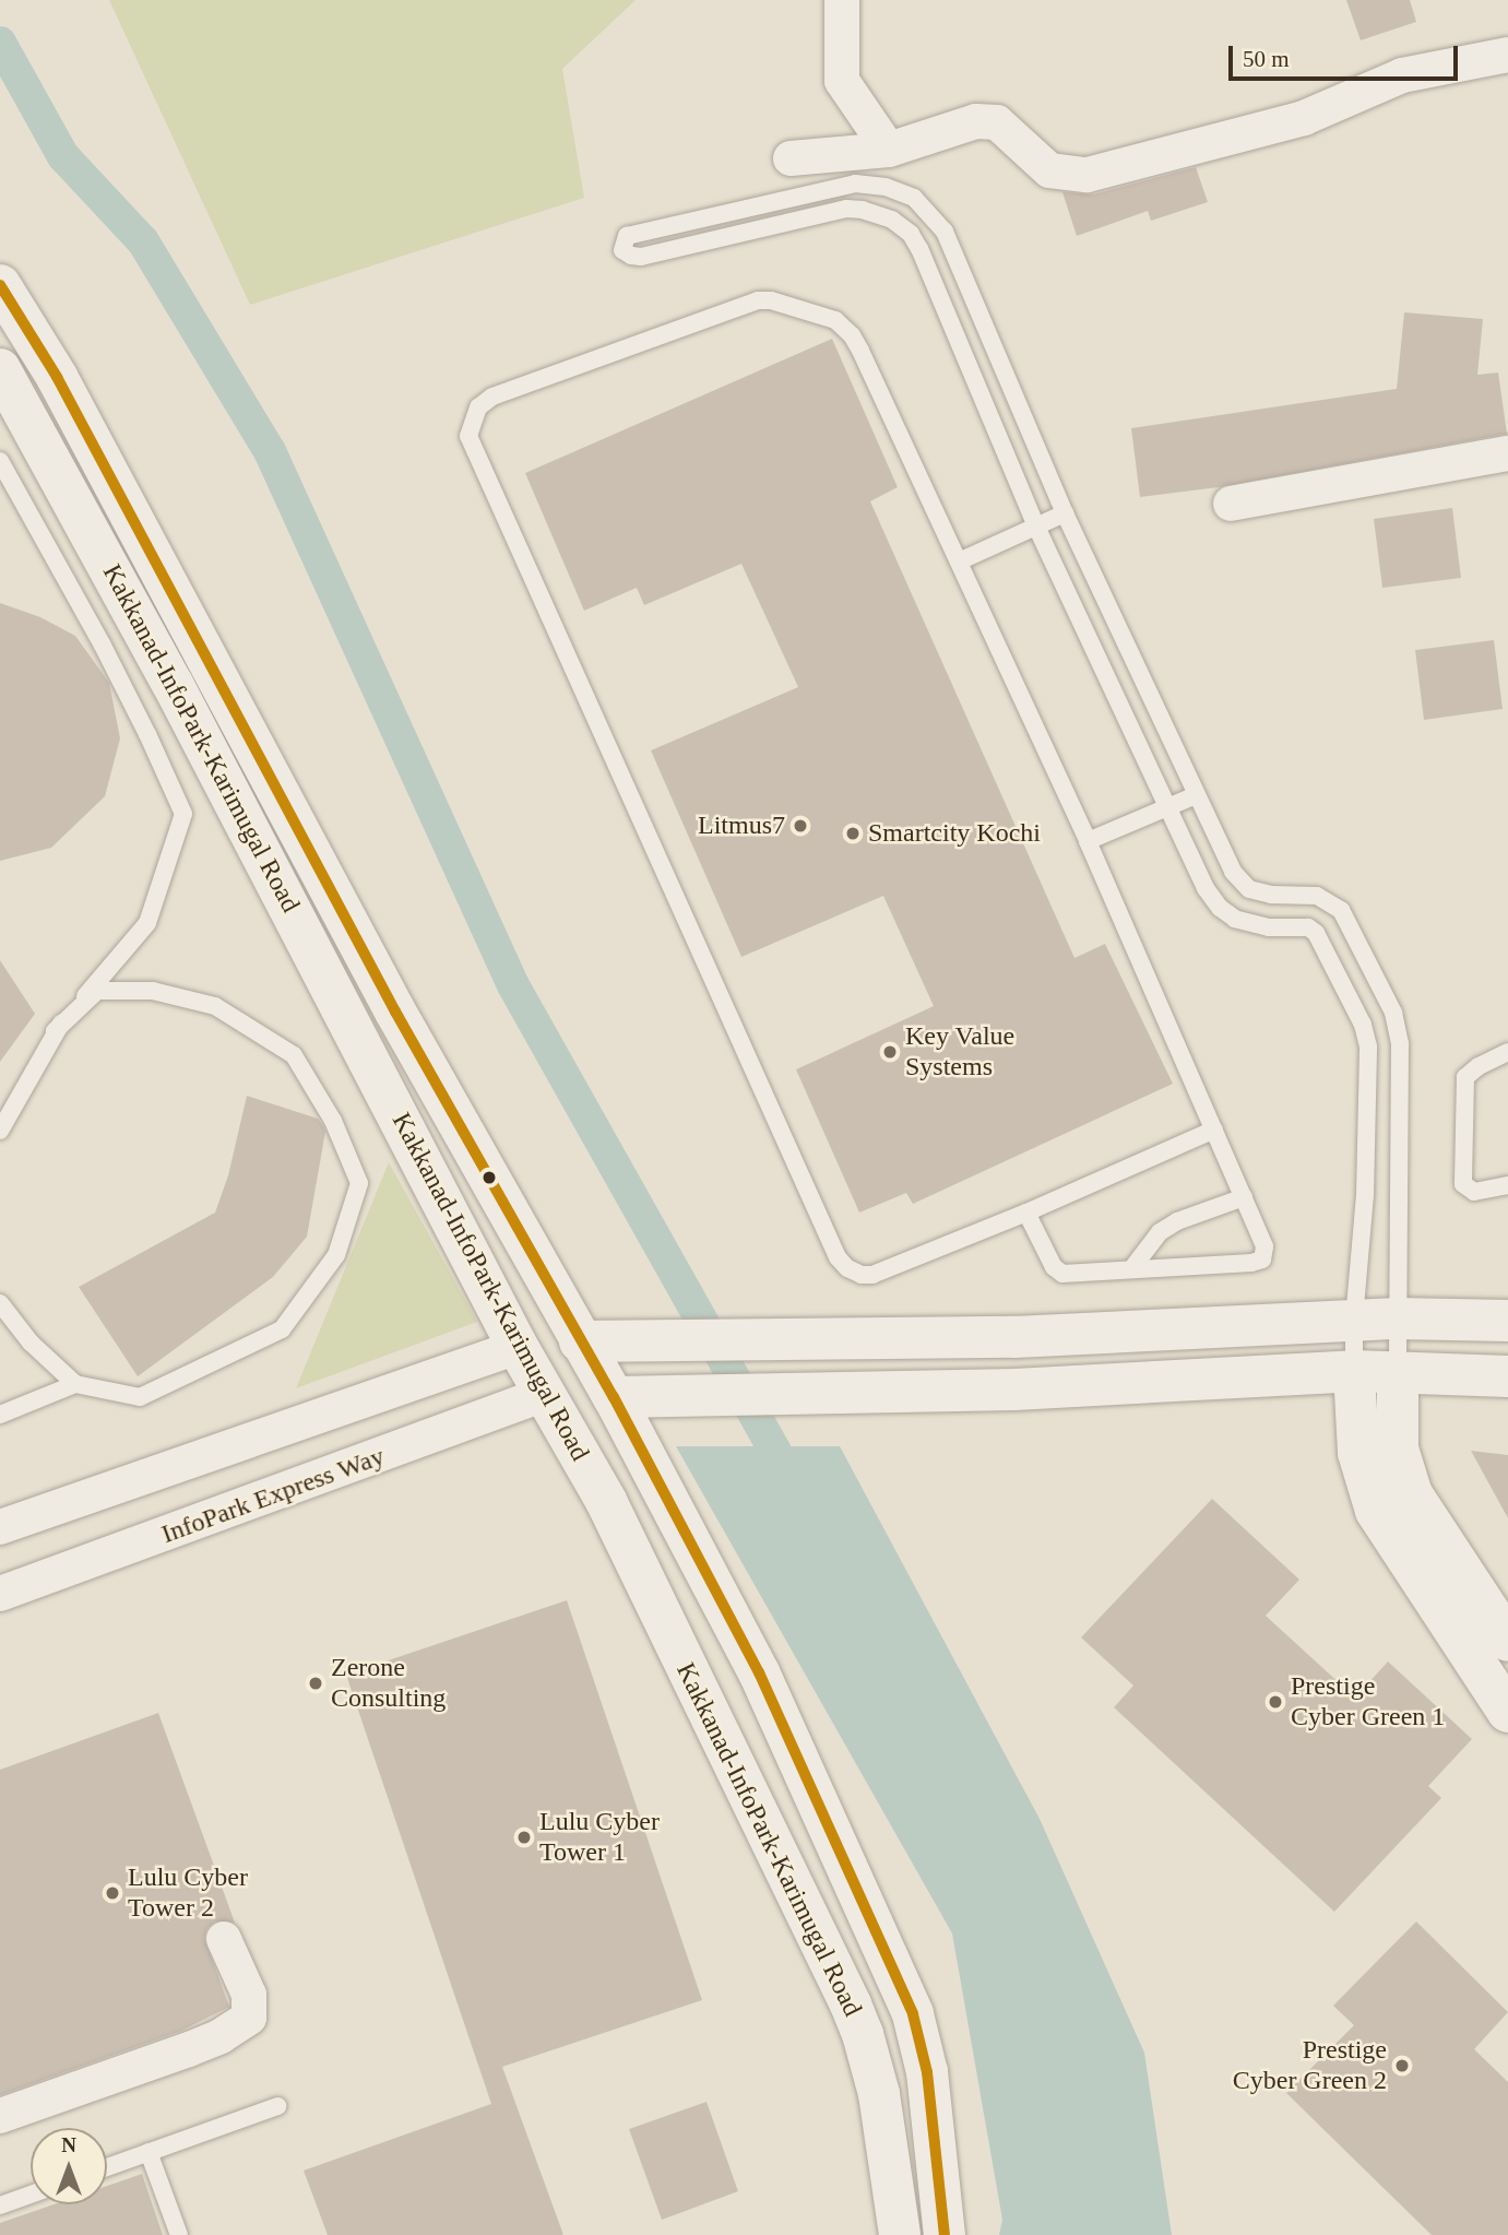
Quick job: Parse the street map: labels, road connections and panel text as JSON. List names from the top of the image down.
{
  "streets": {
    "main road": ["Kakkanad-InfoPark-Karimugal Road"],
    "street": ["InfoPark Express Way"]
  },
  "crossings": [
    ["Kakkanad-InfoPark-Karimugal Road", "InfoPark Express Way"]
  ],
  "places": [
    "Litmus7",
    "Smartcity Kochi",
    "Key Value Systems",
    "Zerone Consulting",
    "Prestige Cyber Green 1",
    "Lulu Cyber Tower 1",
    "Lulu Cyber Tower 2",
    "Prestige Cyber Green 2"
  ],
  "scale_bar": "50 m",
  "north": "top"
}
